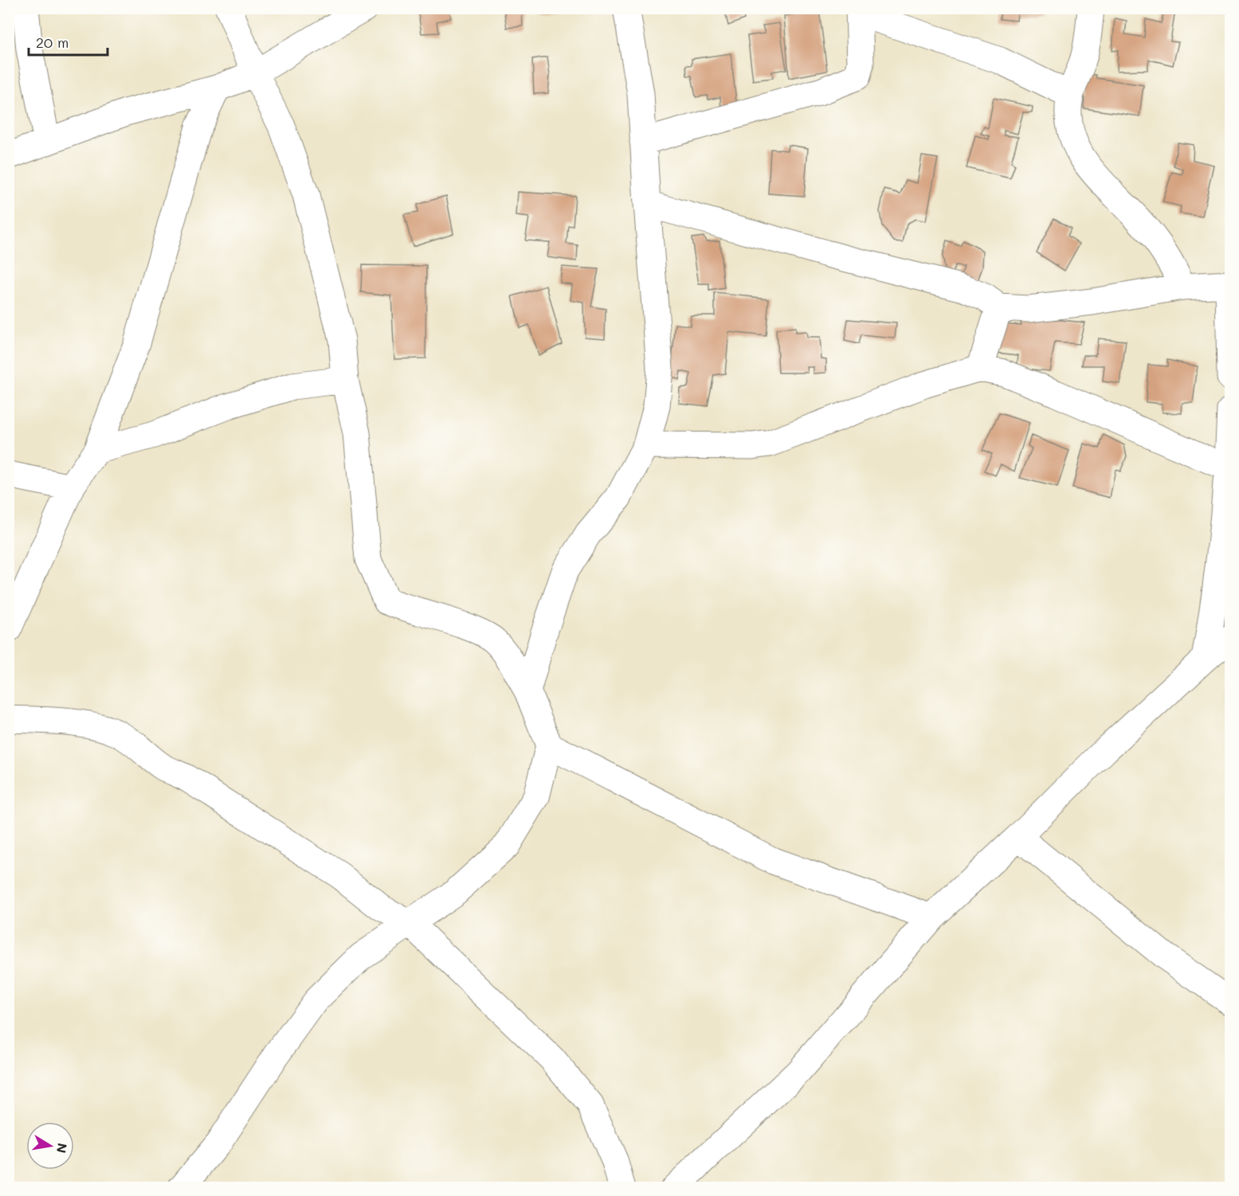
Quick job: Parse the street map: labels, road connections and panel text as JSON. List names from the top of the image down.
{
  "scale_bar": "20 m",
  "north": "right"
}
